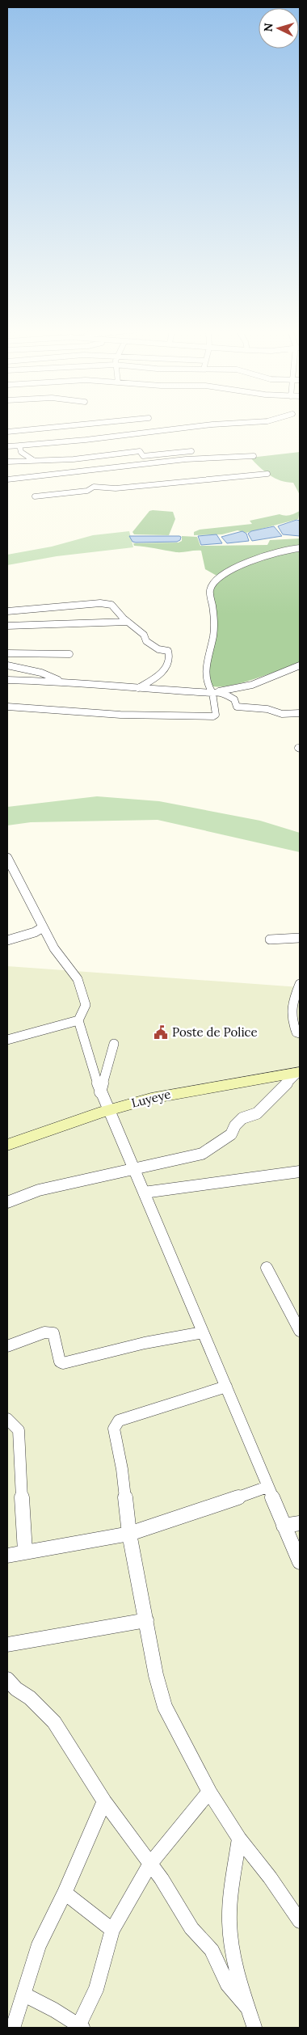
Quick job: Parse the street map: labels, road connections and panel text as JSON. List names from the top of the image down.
{
  "streets": {
    "street": ["Luyeye"]
  },
  "places": {
    "public building": ["Poste de Police"]
  },
  "north": "left"
}
